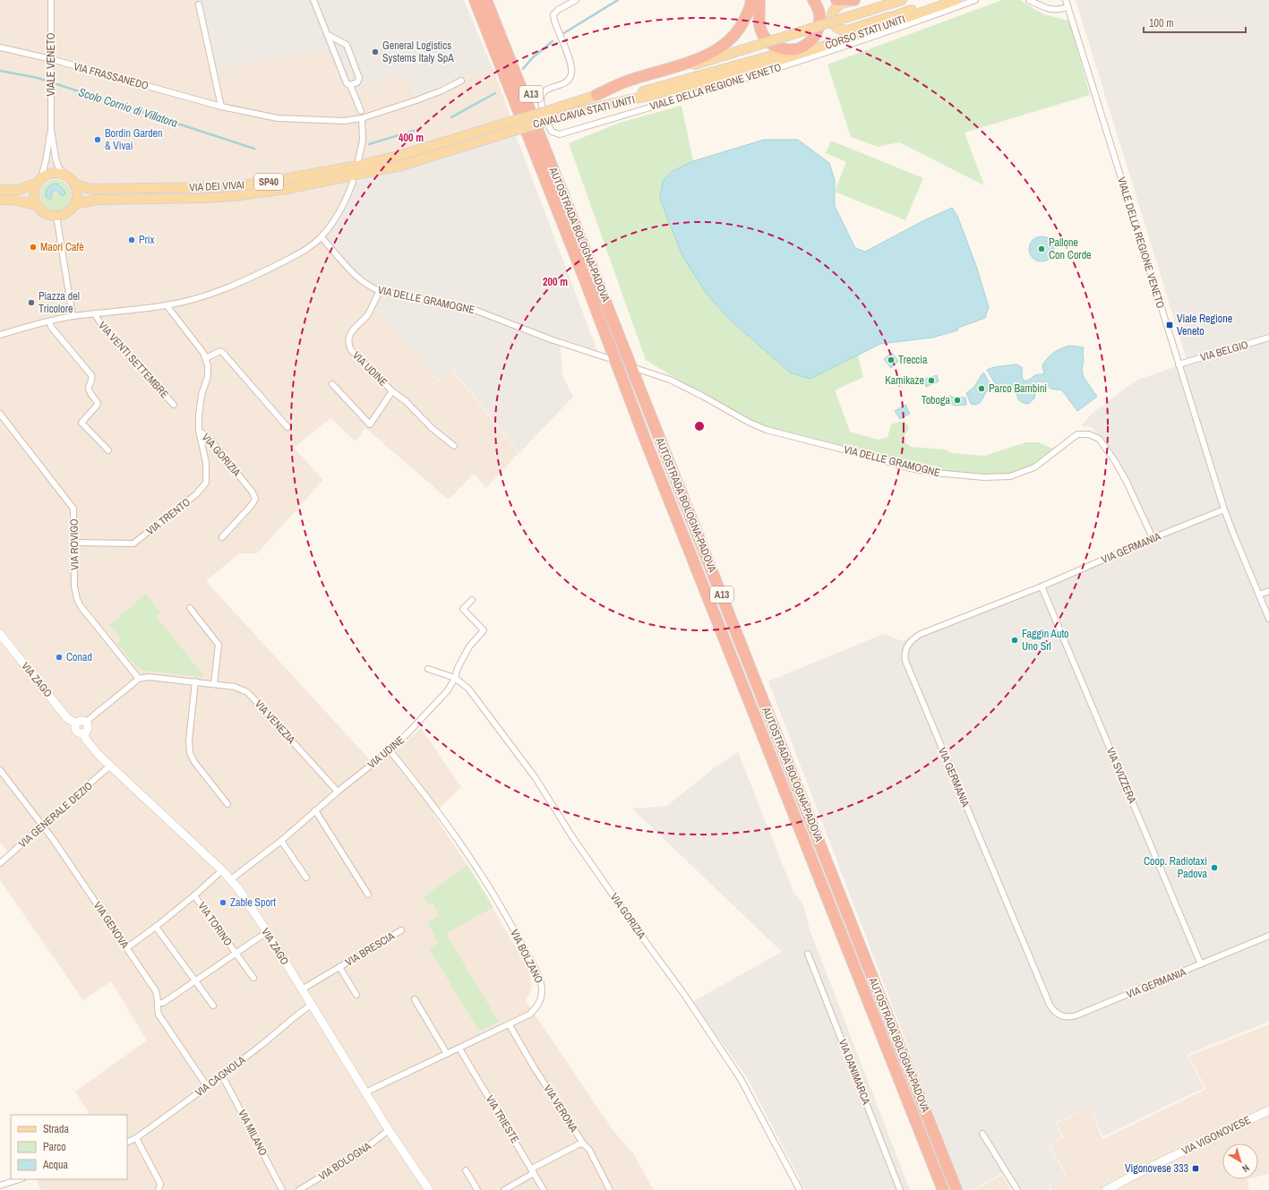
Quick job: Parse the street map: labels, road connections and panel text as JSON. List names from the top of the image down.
{
  "streets": {
    "highway": ["A13", "AUTOSTRADA BOLOGNA-PADOVA"],
    "main road": [
      "CORSO STATI UNITI",
      "CAVALCAVIA STATI UNITI",
      "SP40",
      "VIA DEI VIVAI"
    ],
    "street": [
      "VIALE VENETO",
      "VIA FRASSANEDO",
      "VIALE DELLA REGIONE VENETO",
      "VIA DELLE GRAMOGNE",
      "VIA BELGIO",
      "VIA VENTI SETTEMBRE",
      "VIA UDINE",
      "VIA GORIZIA",
      "VIA TRENTO",
      "VIA ROVIGO",
      "VIA GERMANIA",
      "VIA ZAGO",
      "VIA VENEZIA",
      "VIA SVIZZERA",
      "VIA GENERALE DEZIO",
      "VIA TORINO",
      "VIA GENOVA",
      "VIA BRESCIA",
      "VIA BOLZANO",
      "VIA DANIMARCA",
      "VIA CAGNOLA",
      "VIA VERONA",
      "VIA TRIESTE",
      "VIA MILANO",
      "VIA VIGONOVESE",
      "VIA BOLOGNA"
    ]
  },
  "crossings": [
    ["CORSO STATI UNITI", "CAVALCAVIA STATI UNITI"],
    ["VIALE VENETO", "VIA FRASSANEDO"],
    ["VIALE VENETO", "SP40"],
    ["VIALE VENETO", "VIA DEI VIVAI"],
    ["VIALE DELLA REGIONE VENETO", "VIA BELGIO"],
    ["VIALE DELLA REGIONE VENETO", "VIA GERMANIA"],
    ["A13", "AUTOSTRADA BOLOGNA-PADOVA"],
    ["CAVALCAVIA STATI UNITI", "VIA DEI VIVAI"],
    ["SP40", "VIA DEI VIVAI"],
    ["VIA DELLE GRAMOGNE", "VIA VENTI SETTEMBRE"],
    ["VIA DELLE GRAMOGNE", "VIA UDINE"],
    ["VIA DELLE GRAMOGNE", "VIA GERMANIA"],
    ["VIA VENTI SETTEMBRE", "VIA GORIZIA"],
    ["VIA UDINE", "VIA GORIZIA"],
    ["VIA UDINE", "VIA ZAGO"],
    ["VIA UDINE", "VIA VENEZIA"],
    ["VIA UDINE", "VIA BOLZANO"],
    ["VIA GORIZIA", "VIA TRENTO"],
    ["VIA TRENTO", "VIA ROVIGO"],
    ["VIA ROVIGO", "VIA VENEZIA"],
    ["VIA GERMANIA", "VIA SVIZZERA"],
    ["VIA ZAGO", "VIA GENERALE DEZIO"],
    ["VIA ZAGO", "VIA TORINO"],
    ["VIA ZAGO", "VIA BRESCIA"],
    ["VIA ZAGO", "VIA BOLZANO"],
    ["VIA ZAGO", "VIA CAGNOLA"],
    ["VIA ZAGO", "VIA BOLOGNA"],
    ["VIA GENERALE DEZIO", "VIA GENOVA"],
    ["VIA TORINO", "VIA GENOVA"],
    ["VIA GENOVA", "VIA CAGNOLA"],
    ["VIA BOLZANO", "VIA VERONA"],
    ["VIA BOLZANO", "VIA TRIESTE"],
    ["VIA CAGNOLA", "VIA MILANO"],
    ["VIA VERONA", "VIA TRIESTE"]
  ],
  "water": ["Scolo Cornio di Villatora"],
  "places": {
    "other": [
      "General Logistics Systems Italy SpA",
      "Bordin Garden & Vivai",
      "Prix",
      "Maori Cafè",
      "Pallone Con Corde",
      "Piazza del Tricolore",
      "Treccia",
      "Kamikaze",
      "Parco Bambini",
      "Toboga",
      "Faggin Auto Uno Srl",
      "Conad",
      "Coop. Radiotaxi Padova",
      "Zable Sport"
    ],
    "transit": ["Viale Regione Veneto", "Vigonovese 333"]
  },
  "legend": ["Strada", "Parco", "Acqua"],
  "scale_bar": "100 m",
  "north": "bottom right",
  "rings": ["400 m", "200 m"]
}
